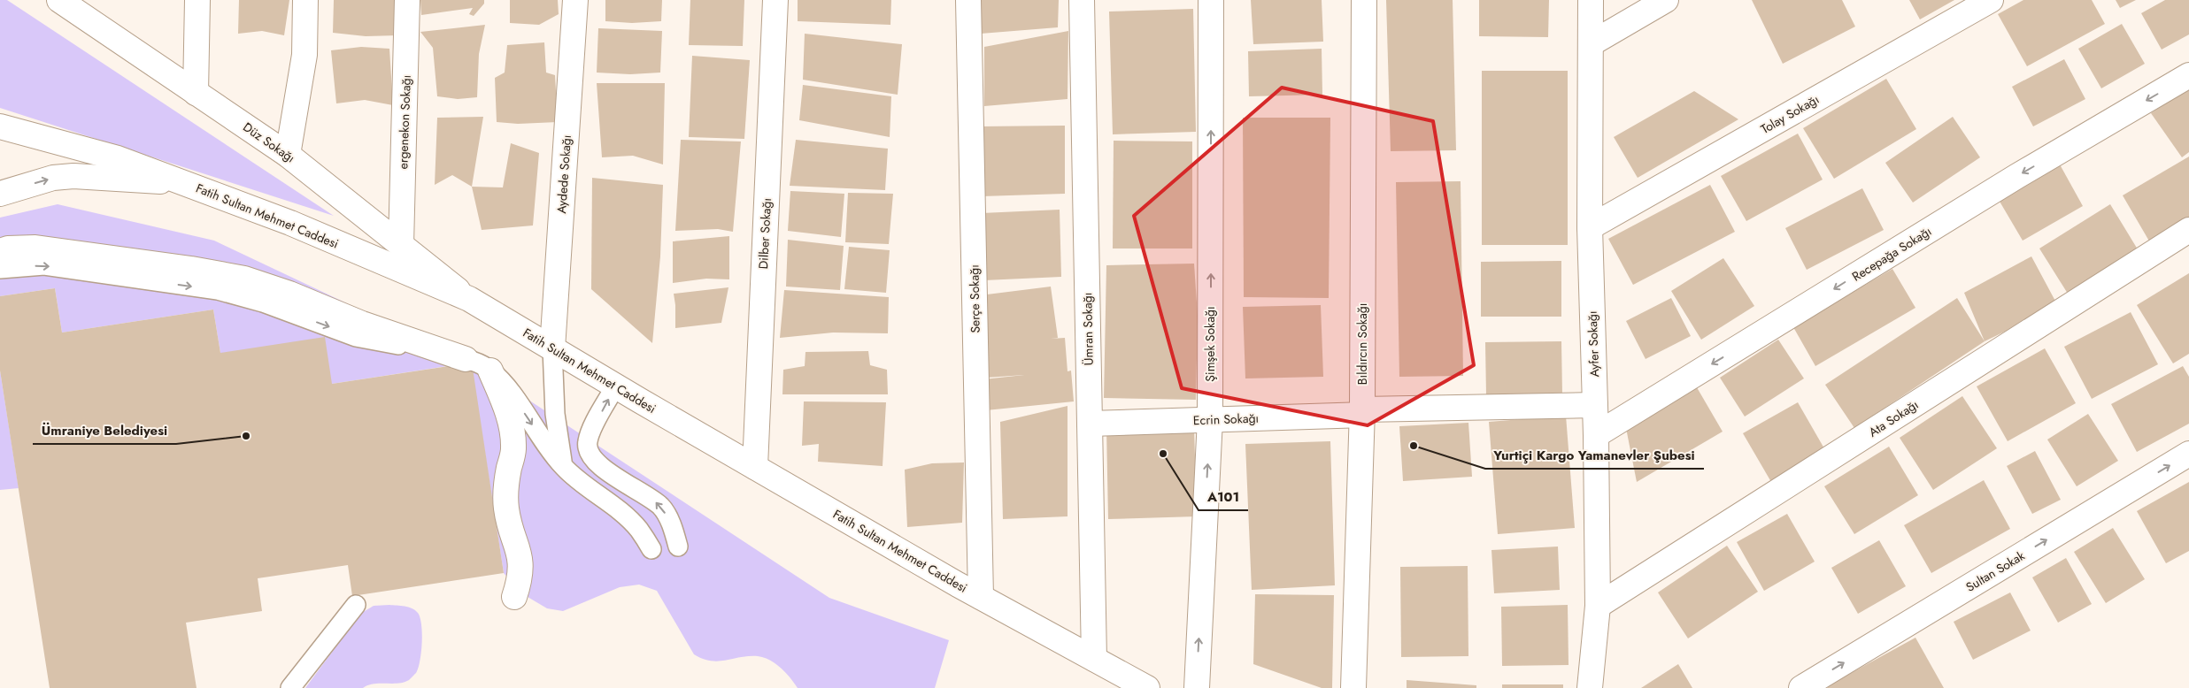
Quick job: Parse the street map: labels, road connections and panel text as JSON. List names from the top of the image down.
{
  "streets": {
    "street": [
      "Tolay Sokağı",
      "ergenekon Sokağı",
      "Düz Sokağı",
      "Aydede Sokağı",
      "Fatih Sultan Mehmet Caddesi",
      "Dilber Sokağı",
      "Recepağa Sokağı",
      "Serçe Sokağı",
      "Ümran Sokağı",
      "Şimşek Sokağı",
      "Bıldırcın Sokağı",
      "Ayfer Sokağı",
      "Ata Sokağı",
      "Ecrin Sokağı",
      "Sultan Sokak"
    ]
  },
  "crossings": [
    ["Tolay Sokağı", "Ayfer Sokağı"],
    ["ergenekon Sokağı", "Düz Sokağı"],
    ["Düz Sokağı", "Fatih Sultan Mehmet Caddesi"],
    ["Aydede Sokağı", "Fatih Sultan Mehmet Caddesi"],
    ["Fatih Sultan Mehmet Caddesi", "Dilber Sokağı"],
    ["Fatih Sultan Mehmet Caddesi", "Serçe Sokağı"],
    ["Fatih Sultan Mehmet Caddesi", "Ümran Sokağı"],
    ["Recepağa Sokağı", "Ayfer Sokağı"],
    ["Ümran Sokağı", "Ecrin Sokağı"],
    ["Şimşek Sokağı", "Ecrin Sokağı"],
    ["Bıldırcın Sokağı", "Ecrin Sokağı"],
    ["Ayfer Sokağı", "Ata Sokağı"],
    ["Ayfer Sokağı", "Ecrin Sokağı"]
  ],
  "one_way": ["Recepağa Sokağı", "Şimşek Sokağı", "Sultan Sokak"],
  "places": ["Ümraniye Belediyesi", "Yurtiçi Kargo Yamanevler Şubesi", "A101"]
}
